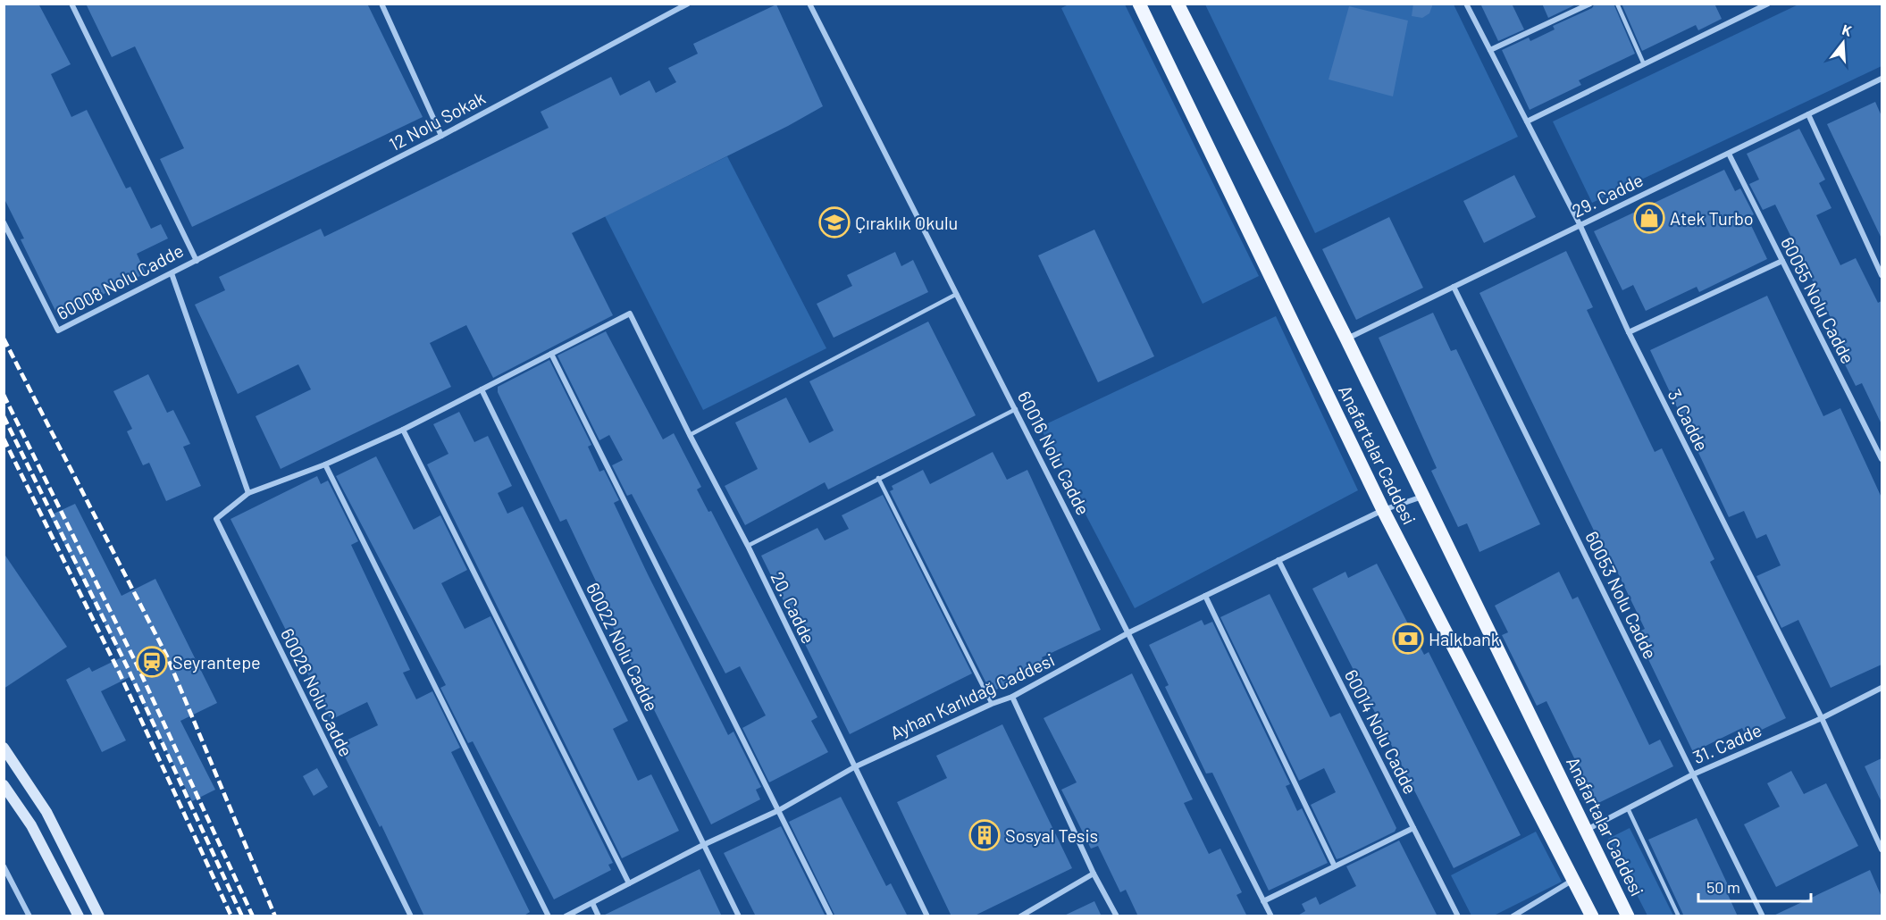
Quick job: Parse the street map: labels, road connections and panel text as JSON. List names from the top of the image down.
{
  "streets": {
    "main road": ["Anafartalar Caddesi"],
    "street": [
      "12 Nolu Sokak",
      "29. Cadde",
      "60008 Nolu Cadde",
      "60055 Nolu Cadde",
      "3. Cadde",
      "60016 Nolu Cadde",
      "60053 Nolu Cadde",
      "20. Cadde",
      "60022 Nolu Cadde",
      "60026 Nolu Cadde",
      "Ayhan Karlıdağ Caddesi",
      "60014 Nolu Cadde",
      "31. Cadde"
    ]
  },
  "crossings": [
    ["12 Nolu Sokak", "60008 Nolu Cadde"],
    ["29. Cadde", "60055 Nolu Cadde"],
    ["29. Cadde", "3. Cadde"],
    ["29. Cadde", "Anafartalar Caddesi"],
    ["29. Cadde", "60053 Nolu Cadde"],
    ["3. Cadde", "31. Cadde"],
    ["60016 Nolu Cadde", "Ayhan Karlıdağ Caddesi"],
    ["Anafartalar Caddesi", "Ayhan Karlıdağ Caddesi"],
    ["Anafartalar Caddesi", "31. Cadde"],
    ["60053 Nolu Cadde", "31. Cadde"],
    ["20. Cadde", "Ayhan Karlıdağ Caddesi"],
    ["60022 Nolu Cadde", "Ayhan Karlıdağ Caddesi"],
    ["Ayhan Karlıdağ Caddesi", "60014 Nolu Cadde"]
  ],
  "places": {
    "shop": ["Atek Turbo"],
    "school or university": ["Çıraklık Okulu"],
    "bank": ["Halkbank"],
    "station": ["Seyrantepe"],
    "building": ["Sosyal Tesis"]
  },
  "scale_bar": "50 m",
  "north": "top"
}
